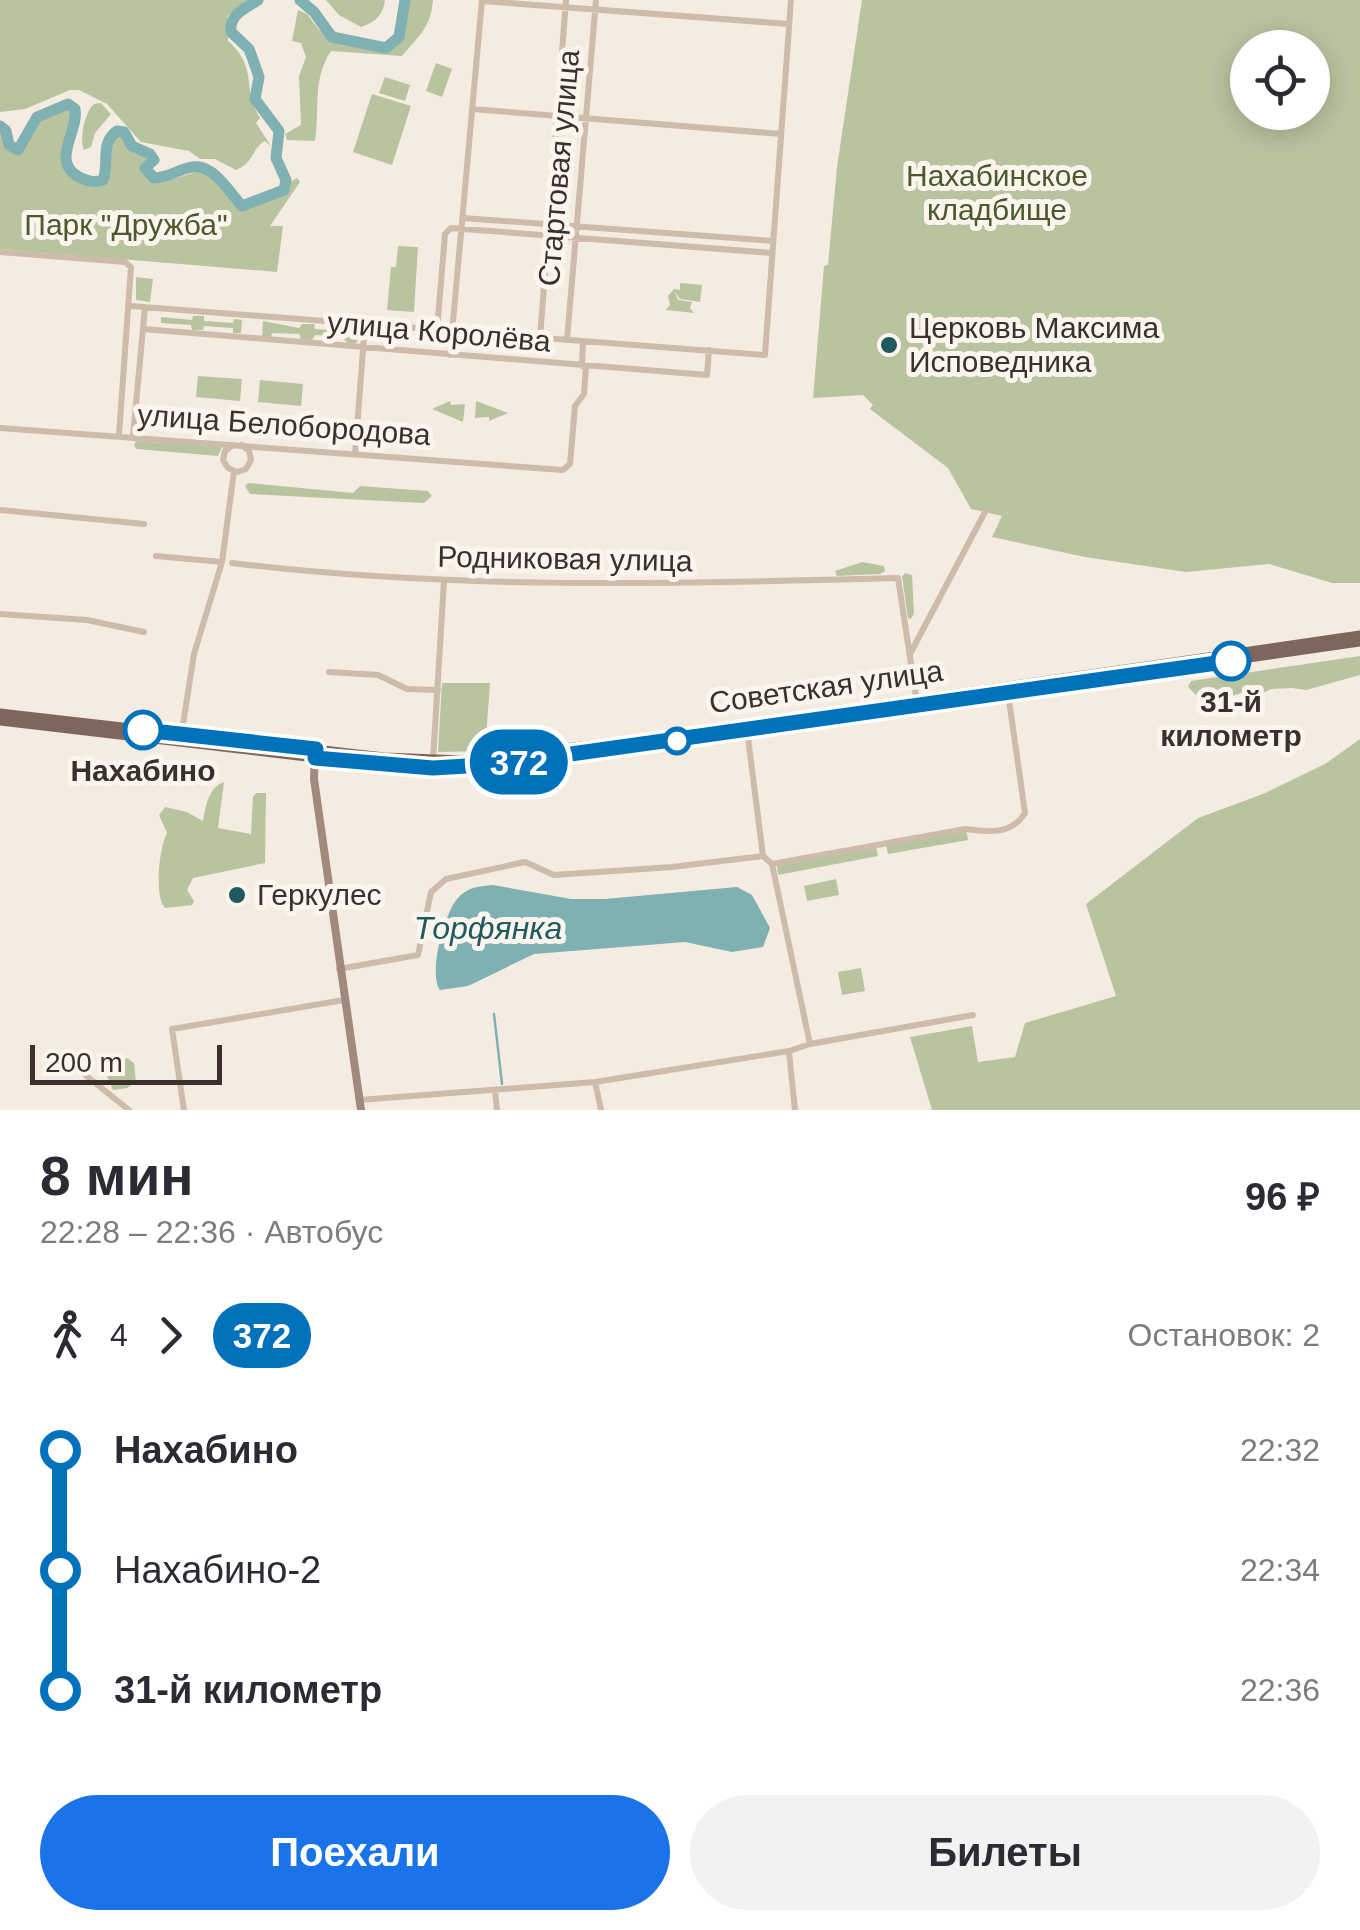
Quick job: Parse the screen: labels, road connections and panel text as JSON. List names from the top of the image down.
{
  "streets": {
    "main road": ["Советская улица"],
    "street": [
      "Стартовая улица",
      "улица Королёва",
      "улица Белобородова",
      "Родниковая улица"
    ]
  },
  "crossings": [
    ["Стартовая улица", "улица Королёва"],
    ["улица Королёва", "улица Белобородова"]
  ],
  "water": ["Торфянка"],
  "parks": ["Нахабинское кладбище", "Парк \"Дружба\""],
  "places": [
    "Церковь Максима Исповедника",
    "31-й километр",
    "Нахабино",
    "Геркулес"
  ],
  "lines": ["bus line 372"],
  "scale_bar": "200 m",
  "page": {
    "on_map": "372",
    "scale": "200 m",
    "heading": ["8 мин", "22:28 – 22:36 · Автобус", "96 ₽"],
    "legs": ["4", "372", "Остановок: 2"],
    "list": [
      {
        "name": "Нахабино",
        "value": "22:32"
      },
      {
        "name": "Нахабино-2",
        "value": "22:34"
      },
      {
        "name": "31-й километр",
        "value": "22:36"
      }
    ],
    "buttons": ["Поехали", "Билеты"]
  }
}
